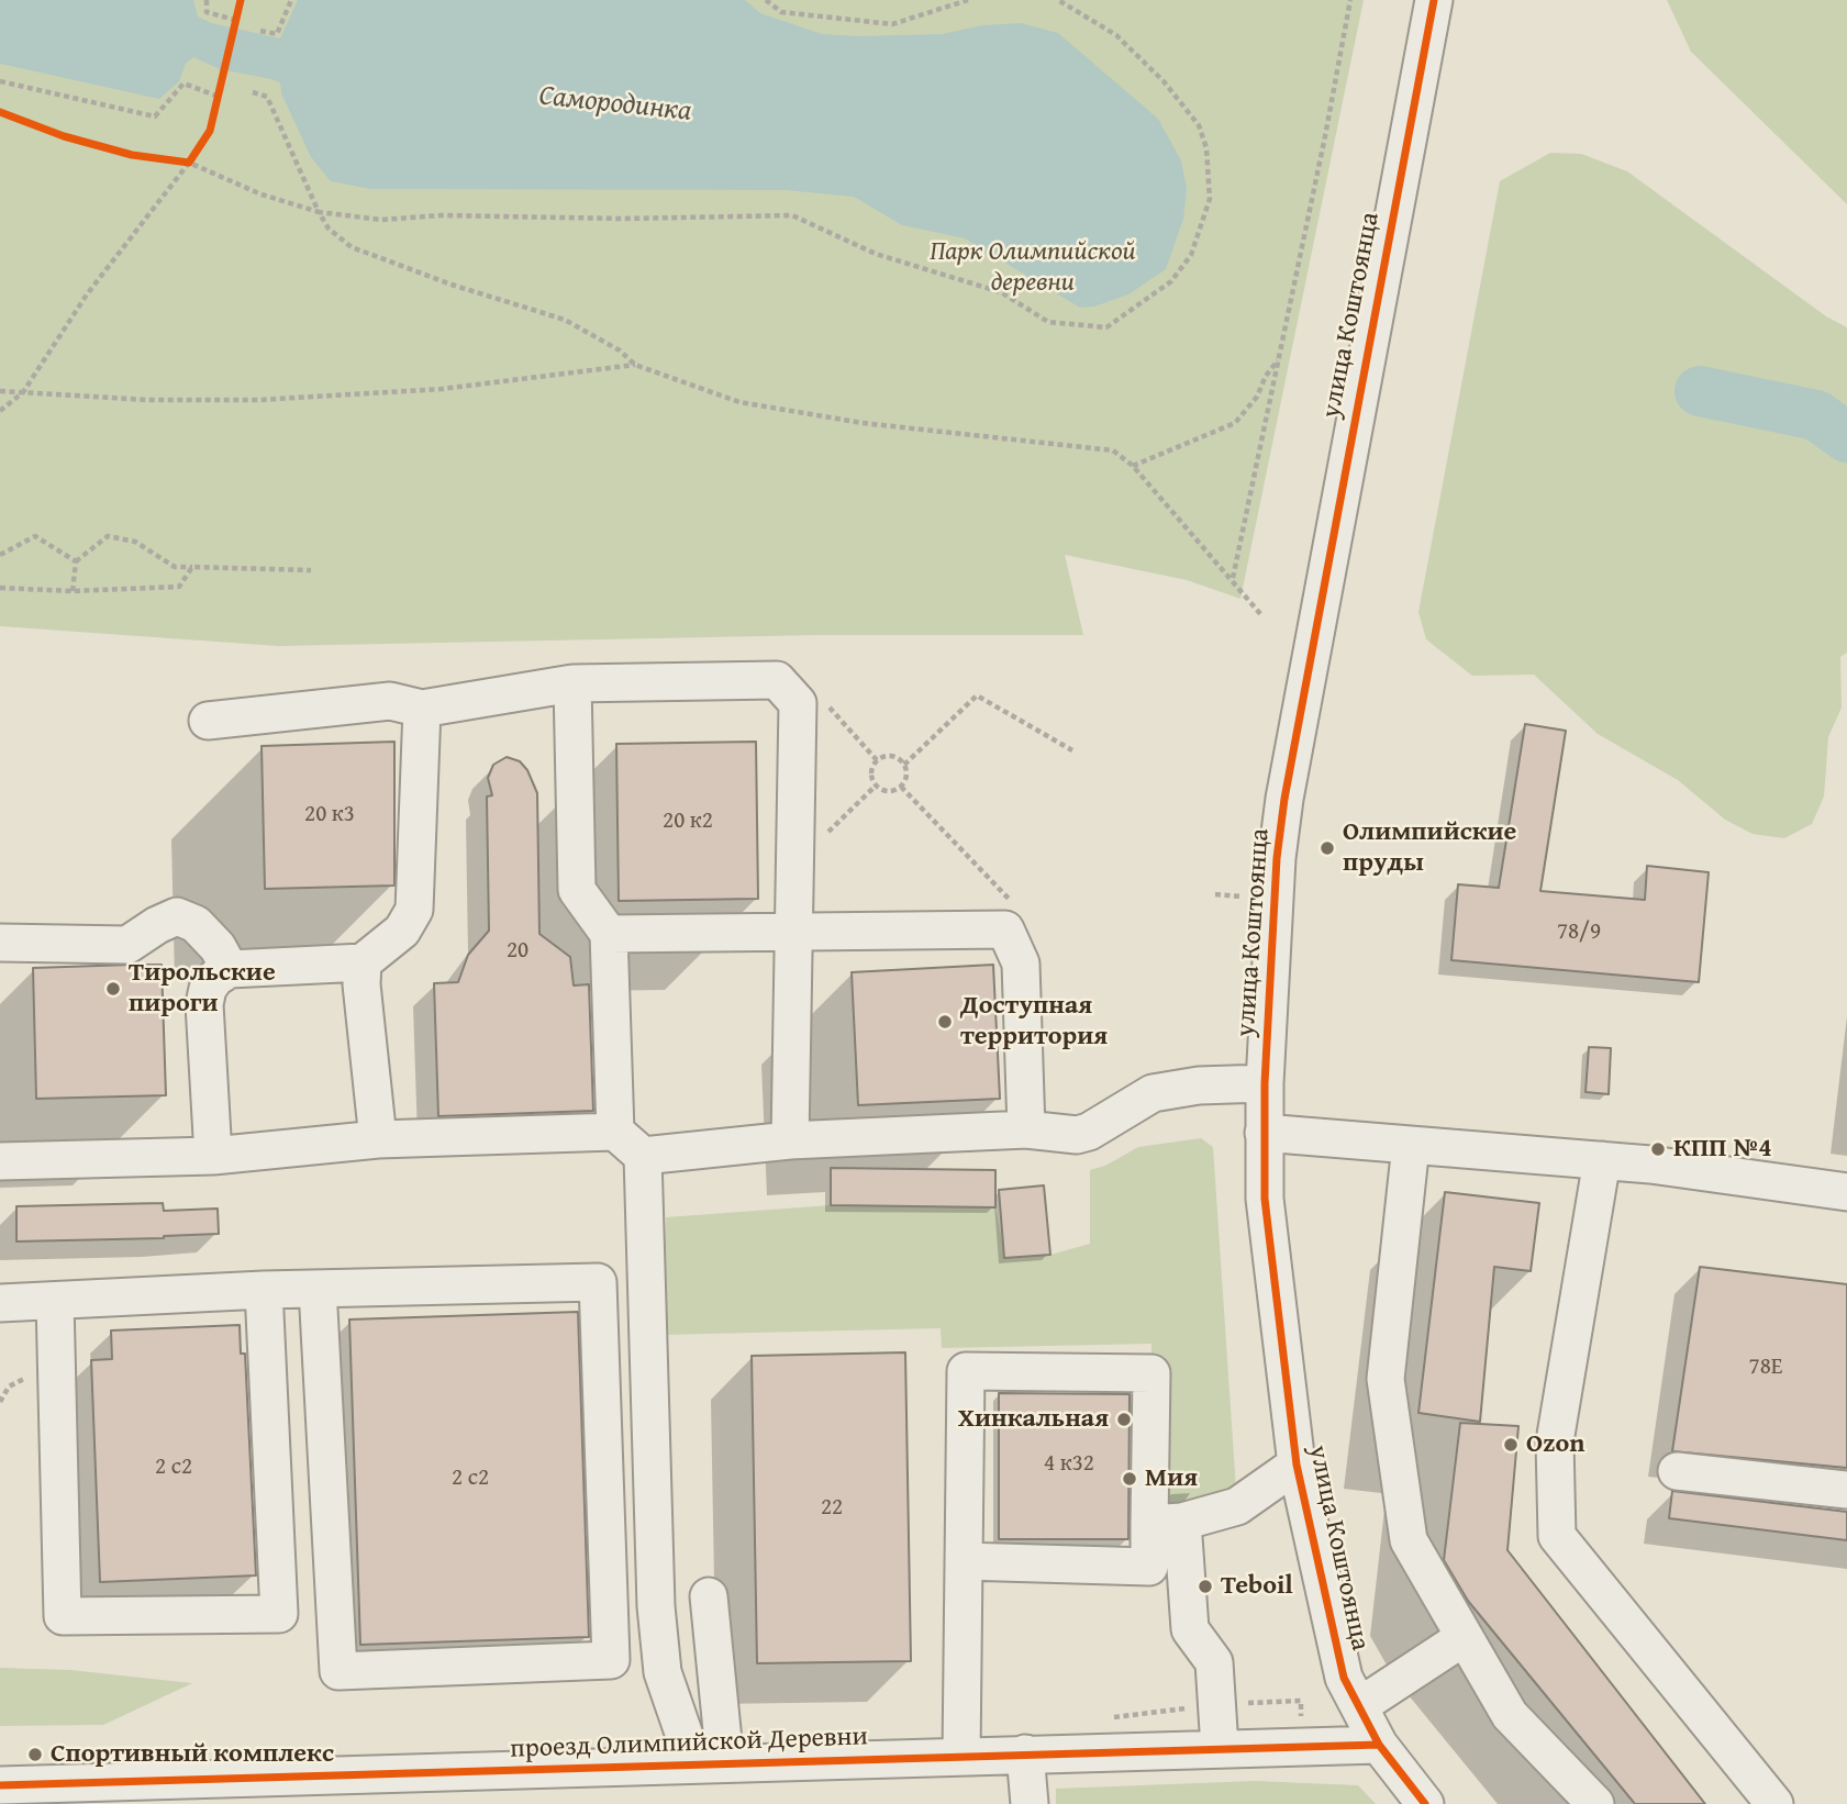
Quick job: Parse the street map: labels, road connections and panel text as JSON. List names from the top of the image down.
{
  "streets": {
    "street": ["улица Коштоянца", "проезд Олимпийской Деревни"]
  },
  "crossings": [
    ["улица Коштоянца", "проезд Олимпийской Деревни"]
  ],
  "water": ["Самородинка"],
  "parks": ["Парк Олимпийской деревни"],
  "places": [
    "Олимпийские пруды",
    "Тирольские пироги",
    "Доступная территория",
    "КПП №4",
    "Хинкальная",
    "Ozon",
    "Мия",
    "Teboil",
    "Спортивный комплекс"
  ],
  "house_numbers": [
    "20 к3",
    "20 к2",
    "78/9",
    "20",
    "78Е",
    "4 к32",
    "2 с2",
    "2 с2",
    "22"
  ]
}
